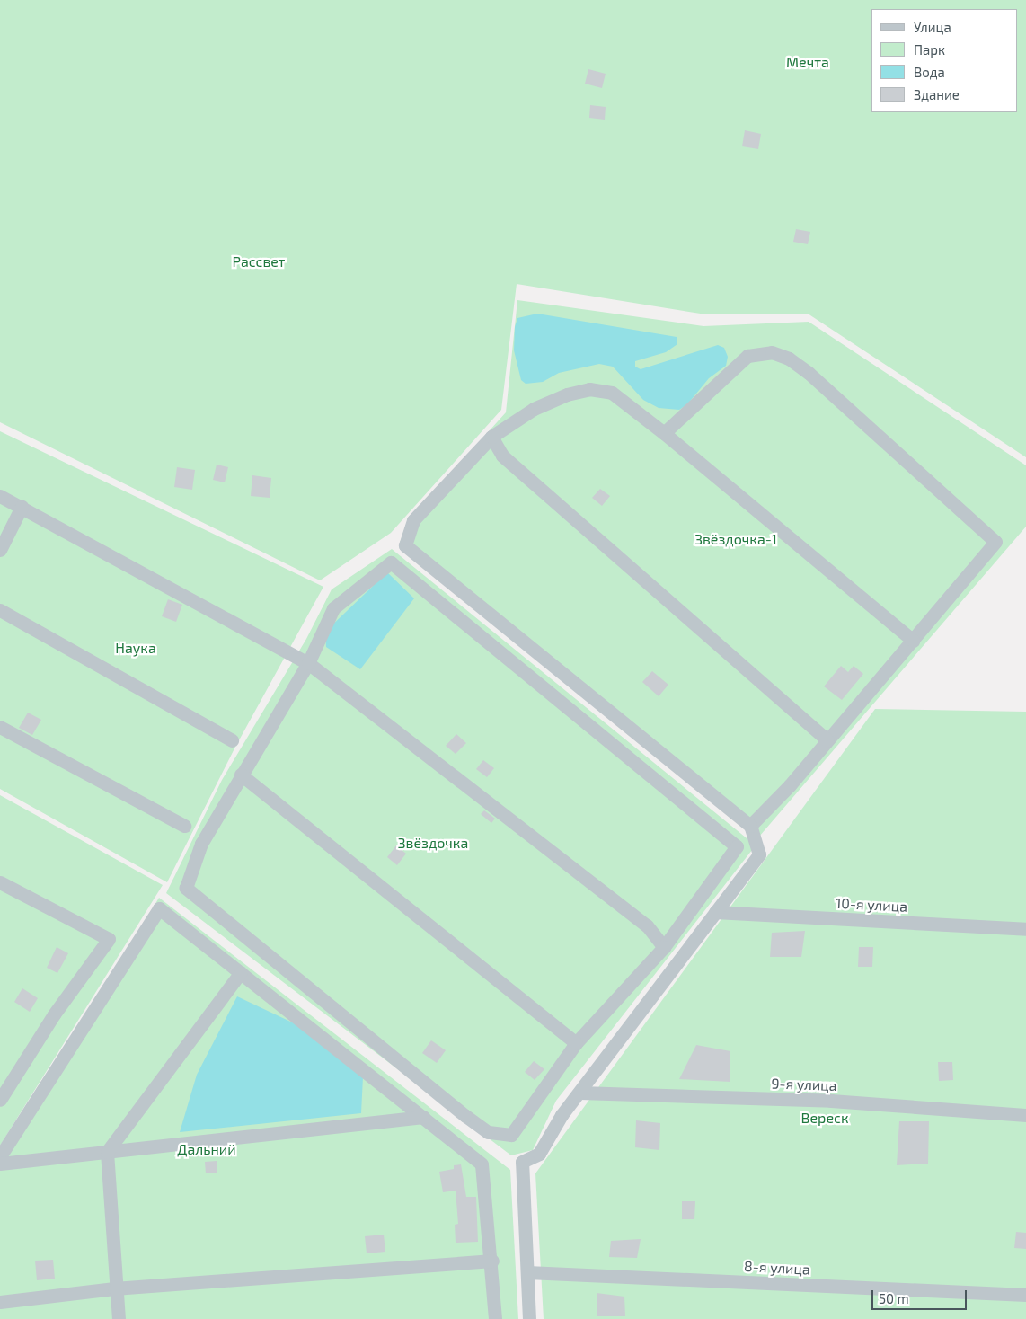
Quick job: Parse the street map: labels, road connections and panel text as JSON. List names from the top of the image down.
{
  "streets": {
    "street": ["10-я улица", "9-я улица", "8-я улица"]
  },
  "parks": [
    "Мечта",
    "Рассвет",
    "Звёздочка-1",
    "Наука",
    "Звёздочка",
    "Вереск",
    "Дальний"
  ],
  "legend": [
    "Улица",
    "Парк",
    "Вода",
    "Здание"
  ],
  "scale_bar": "50 m"
}
